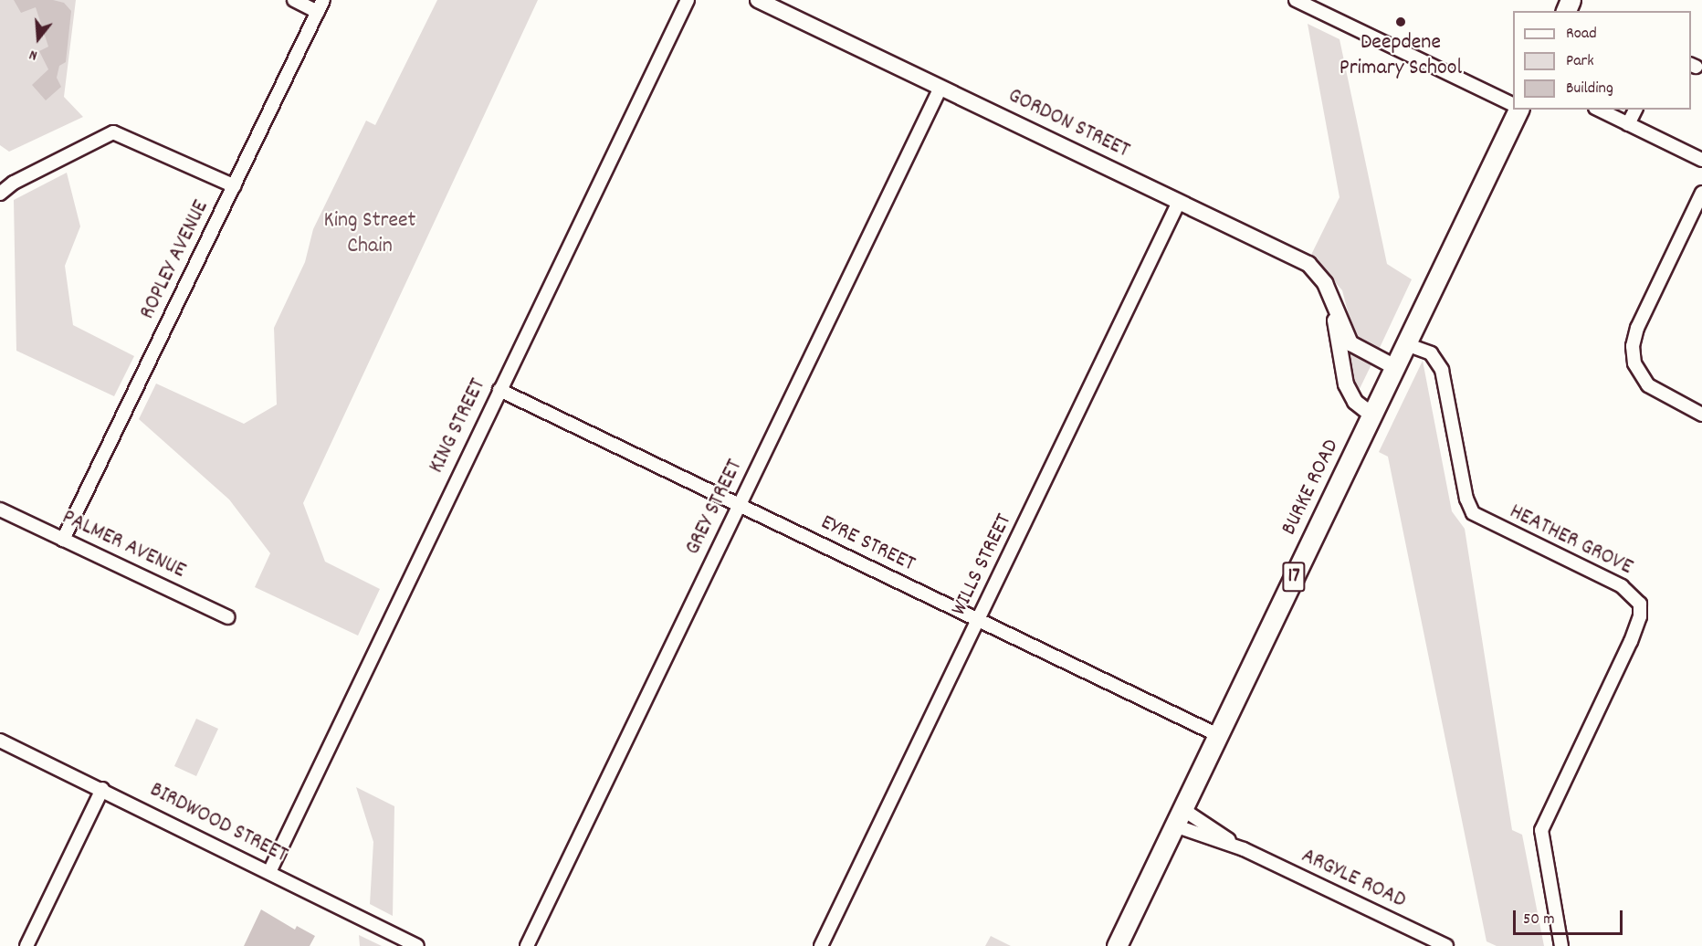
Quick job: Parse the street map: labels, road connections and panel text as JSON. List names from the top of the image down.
{
  "streets": {
    "main road": ["BURKE ROAD", "17"],
    "street": [
      "GORDON STREET",
      "ROPLEY AVENUE",
      "KING STREET",
      "GREY STREET",
      "HEATHER GROVE",
      "EYRE STREET",
      "PALMER AVENUE",
      "WILLS STREET",
      "BIRDWOOD STREET",
      "ARGYLE ROAD"
    ]
  },
  "crossings": [
    ["GORDON STREET", "BURKE ROAD"],
    ["GORDON STREET", "GREY STREET"],
    ["GORDON STREET", "WILLS STREET"],
    ["ROPLEY AVENUE", "PALMER AVENUE"],
    ["KING STREET", "EYRE STREET"],
    ["KING STREET", "BIRDWOOD STREET"],
    ["BURKE ROAD", "HEATHER GROVE"],
    ["BURKE ROAD", "EYRE STREET"],
    ["BURKE ROAD", "ARGYLE ROAD"],
    ["GREY STREET", "EYRE STREET"],
    ["EYRE STREET", "WILLS STREET"]
  ],
  "parks": ["King Street Chain"],
  "places": ["Deepdene Primary School"],
  "legend": ["Road", "Park", "Building"],
  "scale_bar": "50 m",
  "north": "bottom"
}
